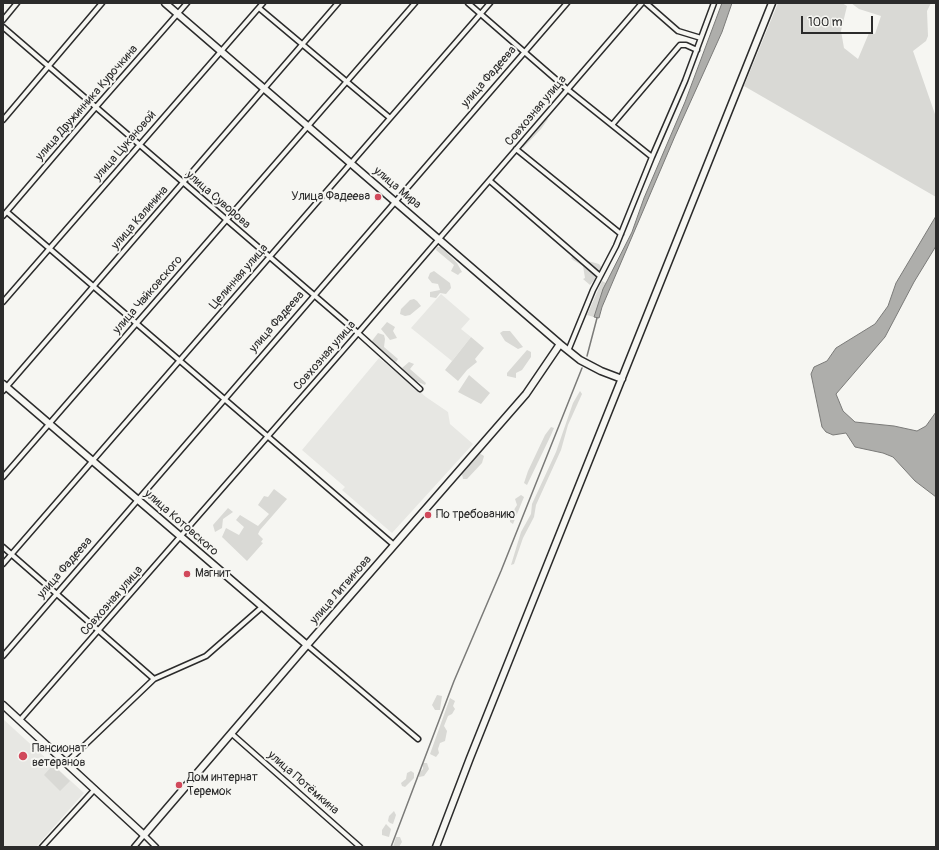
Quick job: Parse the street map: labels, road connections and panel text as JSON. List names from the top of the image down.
{
  "streets": {
    "main road": ["улица Мира", "улица Котовского", "улица Литвинова"],
    "street": [
      "улица Фадеева",
      "улица Дружинника Курочкина",
      "Совхозная улица",
      "улица Цукановой",
      "улица Суворова",
      "улица Калинина",
      "Целинная улица",
      "улица Чайковского",
      "улица Потёмкина"
    ]
  },
  "crossings": [
    ["улица Фадеева", "улица Мира"],
    ["улица Фадеева", "улица Суворова"],
    ["улица Фадеева", "улица Котовского"],
    ["улица Дружинника Курочкина", "улица Мира"],
    ["улица Дружинника Курочкина", "улица Суворова"],
    ["Совхозная улица", "улица Мира"],
    ["Совхозная улица", "улица Суворова"],
    ["Совхозная улица", "улица Котовского"],
    ["улица Цукановой", "улица Мира"],
    ["улица Цукановой", "улица Суворова"],
    ["улица Мира", "улица Калинина"],
    ["улица Мира", "Целинная улица"],
    ["улица Мира", "улица Чайковского"],
    ["улица Мира", "улица Литвинова"],
    ["улица Суворова", "улица Калинина"],
    ["улица Суворова", "Целинная улица"],
    ["улица Суворова", "улица Чайковского"],
    ["улица Калинина", "улица Котовского"],
    ["Целинная улица", "улица Котовского"],
    ["улица Чайковского", "улица Котовского"],
    ["улица Котовского", "улица Литвинова"],
    ["улица Литвинова", "улица Потёмкина"]
  ],
  "places": [
    "Улица Фадеева",
    "По требованию",
    "Магнит",
    "Пансионат ветеранов",
    "Дом интернат Теремок"
  ],
  "scale_bar": "100 m"
}
